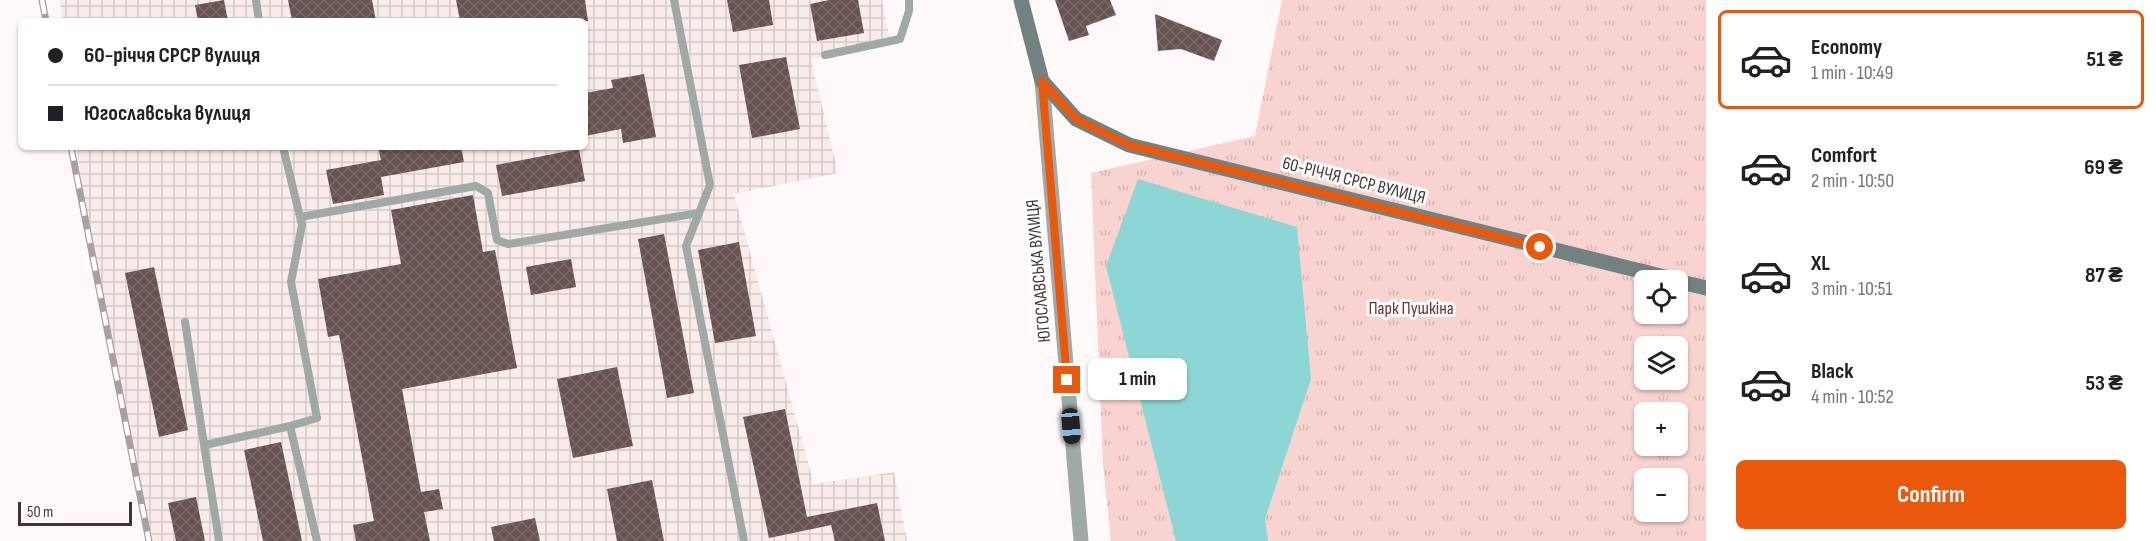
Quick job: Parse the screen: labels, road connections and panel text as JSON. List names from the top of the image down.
{
  "streets": {
    "main road": ["60-РІЧЧЯ СРСР ВУЛИЦЯ", "ЮГОСЛАВСЬКА ВУЛИЦЯ"]
  },
  "crossings": [
    ["60-РІЧЧЯ СРСР ВУЛИЦЯ", "ЮГОСЛАВСЬКА ВУЛИЦЯ"]
  ],
  "parks": ["Парк Пушкіна"],
  "scale_bar": "50 m",
  "page": {
    "list": [
      {
        "name": "Economy",
        "note": "1 min · 10:49",
        "value": "51 ₴"
      },
      {
        "name": "Comfort",
        "note": "2 min · 10:50",
        "value": "69 ₴"
      },
      {
        "name": "XL",
        "note": "3 min · 10:51",
        "value": "87 ₴"
      },
      {
        "name": "Black",
        "note": "4 min · 10:52",
        "value": "53 ₴"
      }
    ],
    "banner": ["60-річчя СРСР вулиця", "Югославська вулиця"],
    "map_buttons": ["+", "−"],
    "bubble": "1 min",
    "buttons": "Confirm",
    "scale": "50 m"
  }
}
